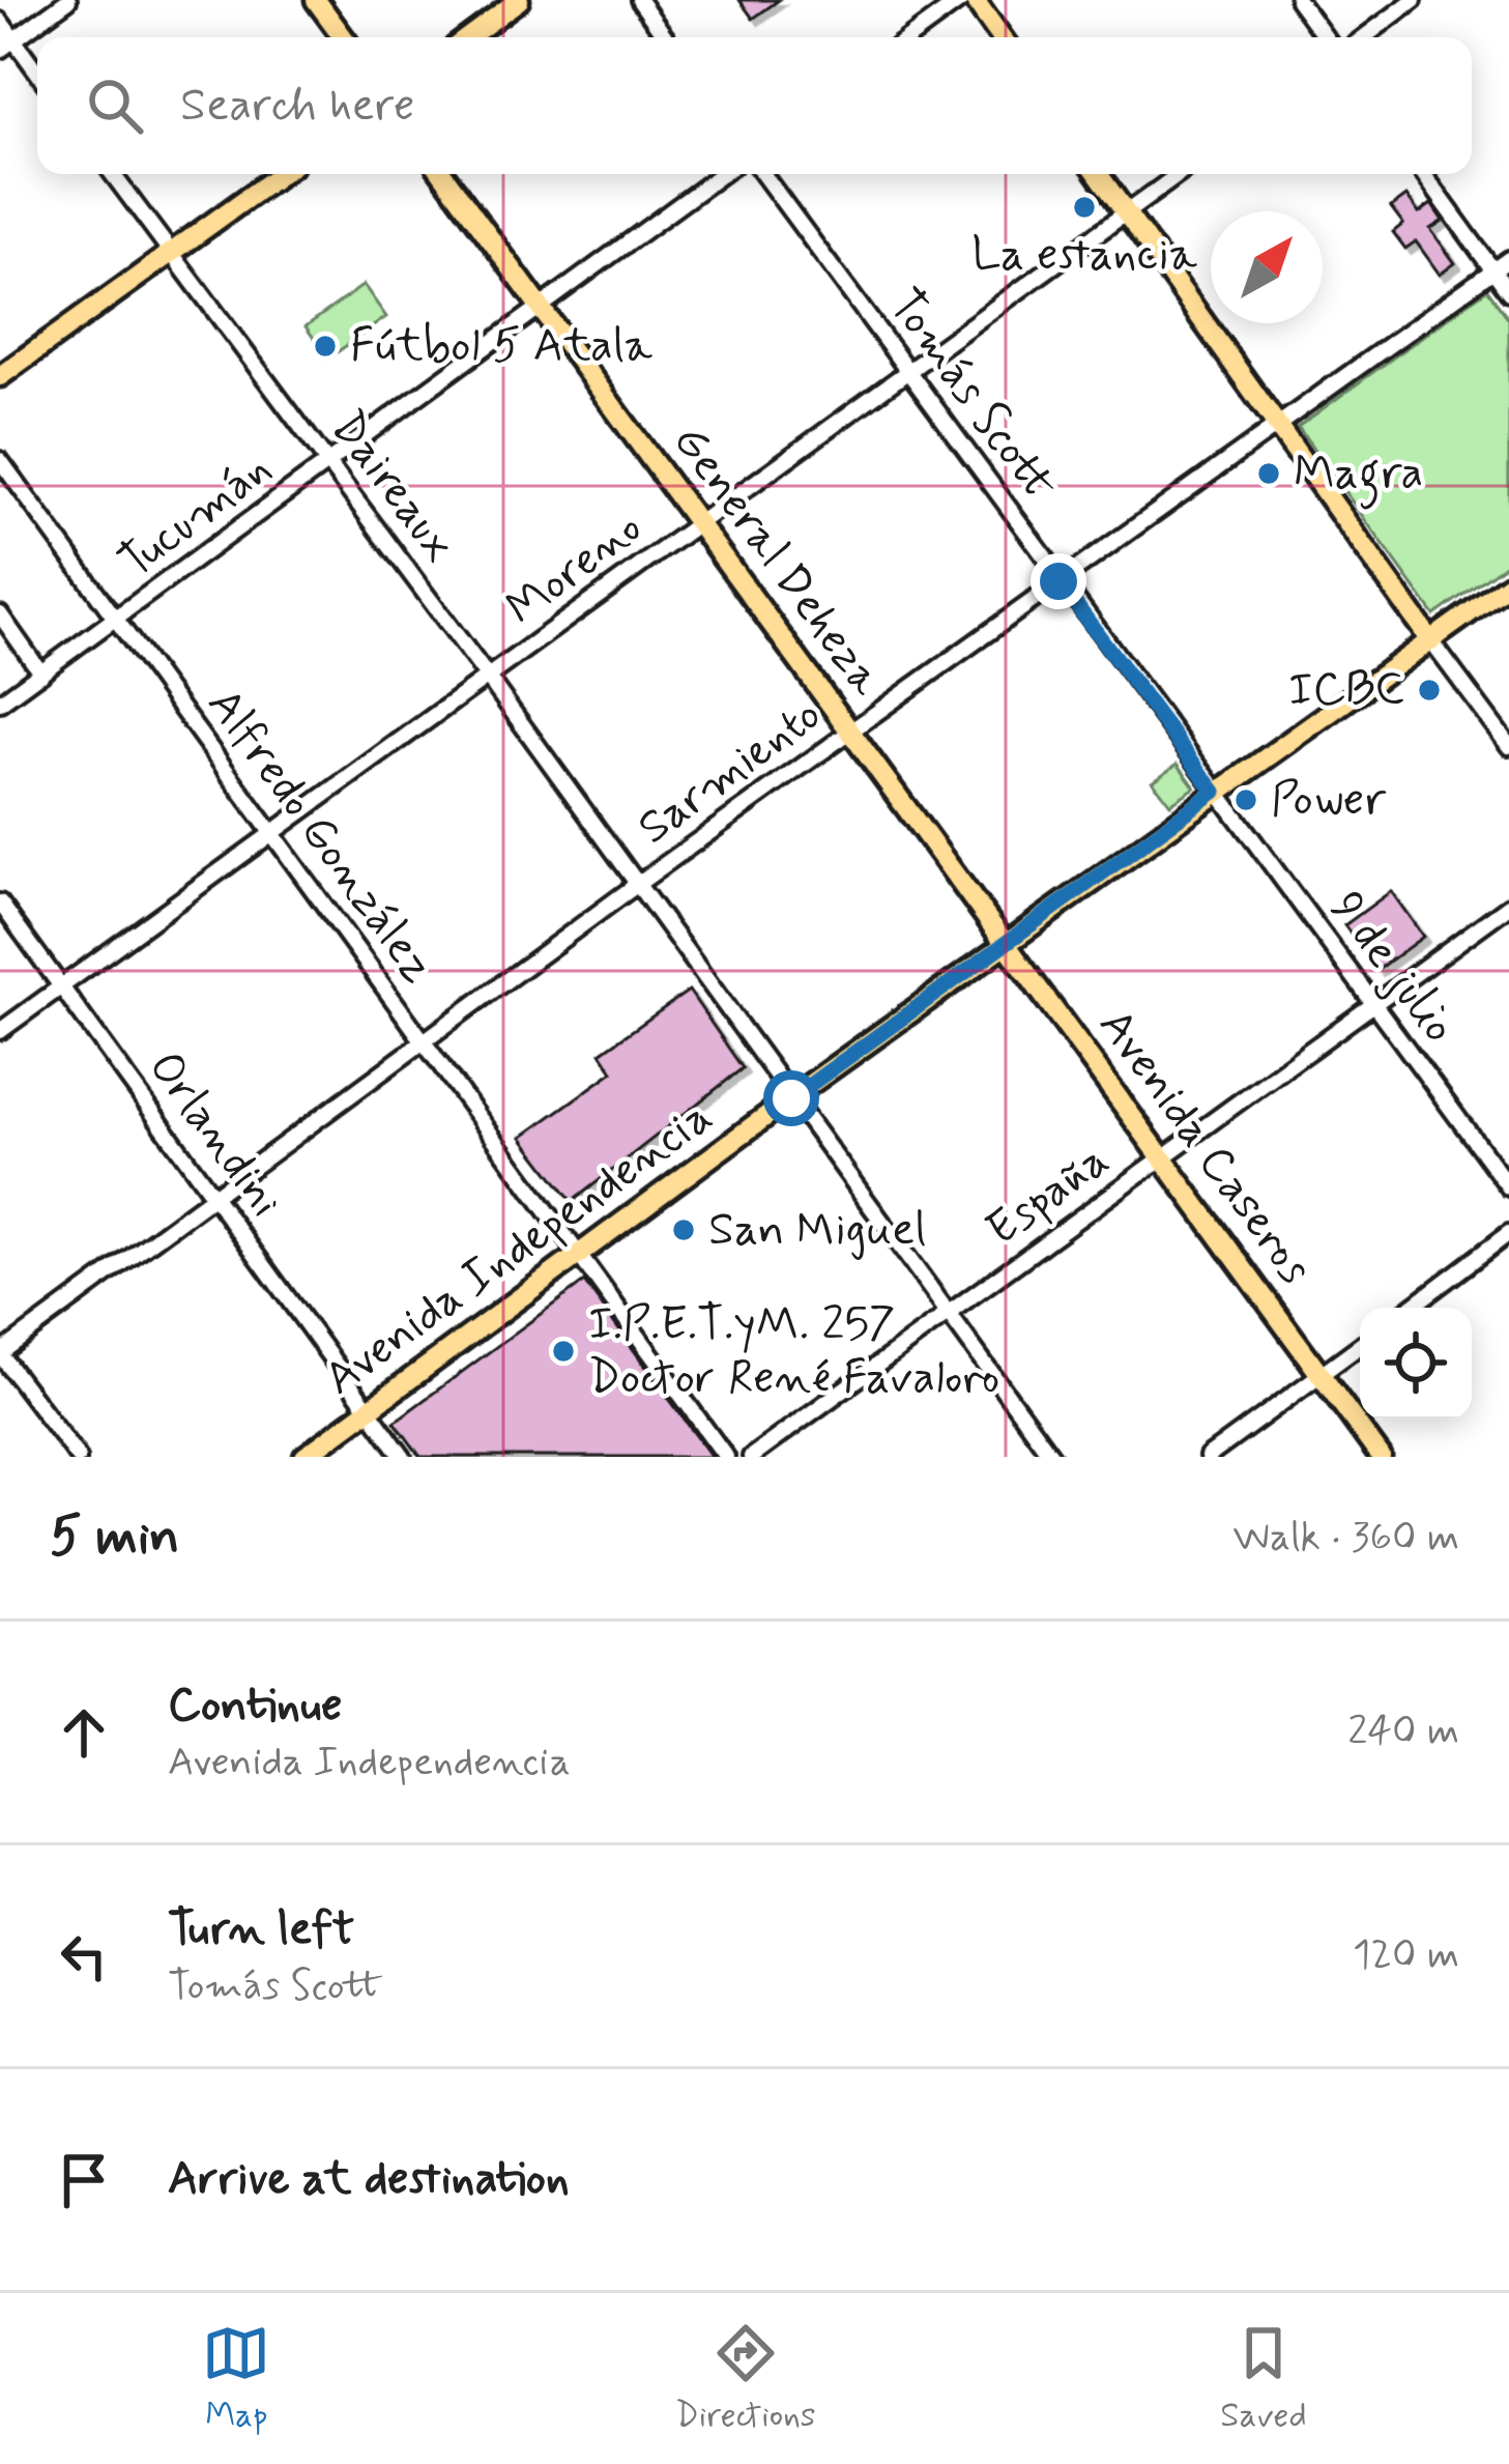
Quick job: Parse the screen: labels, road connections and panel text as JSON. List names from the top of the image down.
{
  "streets": {
    "main road": ["General Deheza", "Avenida Caseros", "Avenida Independencia"],
    "street": [
      "Tomás Scott",
      "Daireaux",
      "Tucumán",
      "Moreno",
      "Sarmiento",
      "Alfredo González",
      "9 de julio",
      "Orlandini",
      "España"
    ]
  },
  "crossings": [
    ["Tomás Scott", "Moreno"],
    ["Tomás Scott", "Sarmiento"],
    ["Tomás Scott", "9 de julio"],
    ["Tomás Scott", "Avenida Independencia"],
    ["Daireaux", "Tucumán"],
    ["Daireaux", "Moreno"],
    ["Daireaux", "Sarmiento"],
    ["Daireaux", "España"],
    ["Daireaux", "Avenida Independencia"],
    ["Tucumán", "General Deheza"],
    ["Tucumán", "Alfredo González"],
    ["General Deheza", "Moreno"],
    ["General Deheza", "Sarmiento"],
    ["General Deheza", "Avenida Caseros"],
    ["General Deheza", "Avenida Independencia"],
    ["Moreno", "Alfredo González"],
    ["Moreno", "Orlandini"],
    ["Sarmiento", "Alfredo González"],
    ["Sarmiento", "Orlandini"],
    ["Alfredo González", "Avenida Independencia"],
    ["9 de julio", "España"],
    ["9 de julio", "Avenida Independencia"],
    ["Orlandini", "Avenida Independencia"],
    ["Avenida Caseros", "España"],
    ["Avenida Caseros", "Avenida Independencia"]
  ],
  "places": [
    "La estancia",
    "Fútbol 5 Atala",
    "Magra",
    "ICBC",
    "Power",
    "San Miguel",
    "I.P.E.T.yM. 257 Doctor René Favaloro"
  ],
  "north": "top right",
  "page": {
    "search": "Search here",
    "heading": ["5 min", "Walk · 360 m"],
    "list": [
      ["Continue", "Avenida Independencia", "240 m"],
      ["Turn left", "Tomás Scott", "120 m"],
      "Arrive at destination"
    ],
    "nav": ["Map", "Directions", "Saved"]
  }
}
